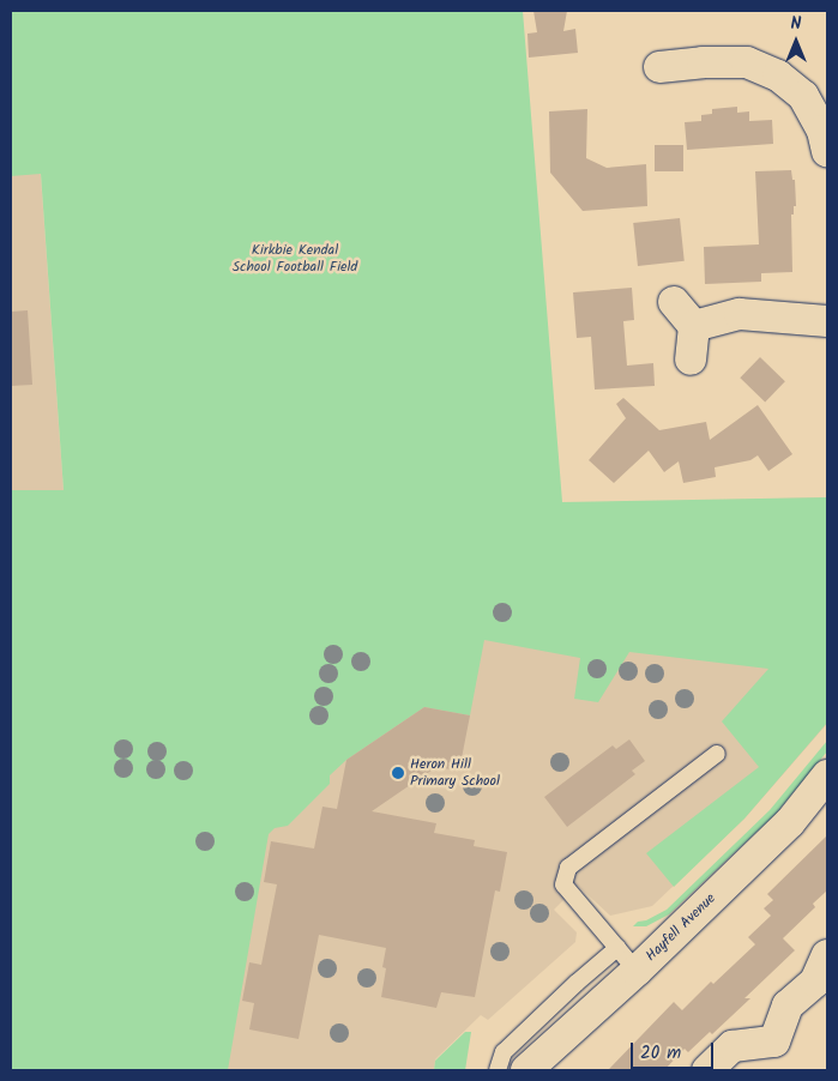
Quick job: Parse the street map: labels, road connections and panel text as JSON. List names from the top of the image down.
{
  "streets": {
    "street": ["Hayfell Avenue"]
  },
  "parks": ["Kirkbie Kendal School Football Field"],
  "places": ["Heron Hill Primary School"],
  "scale_bar": "20 m",
  "north": "top"
}
